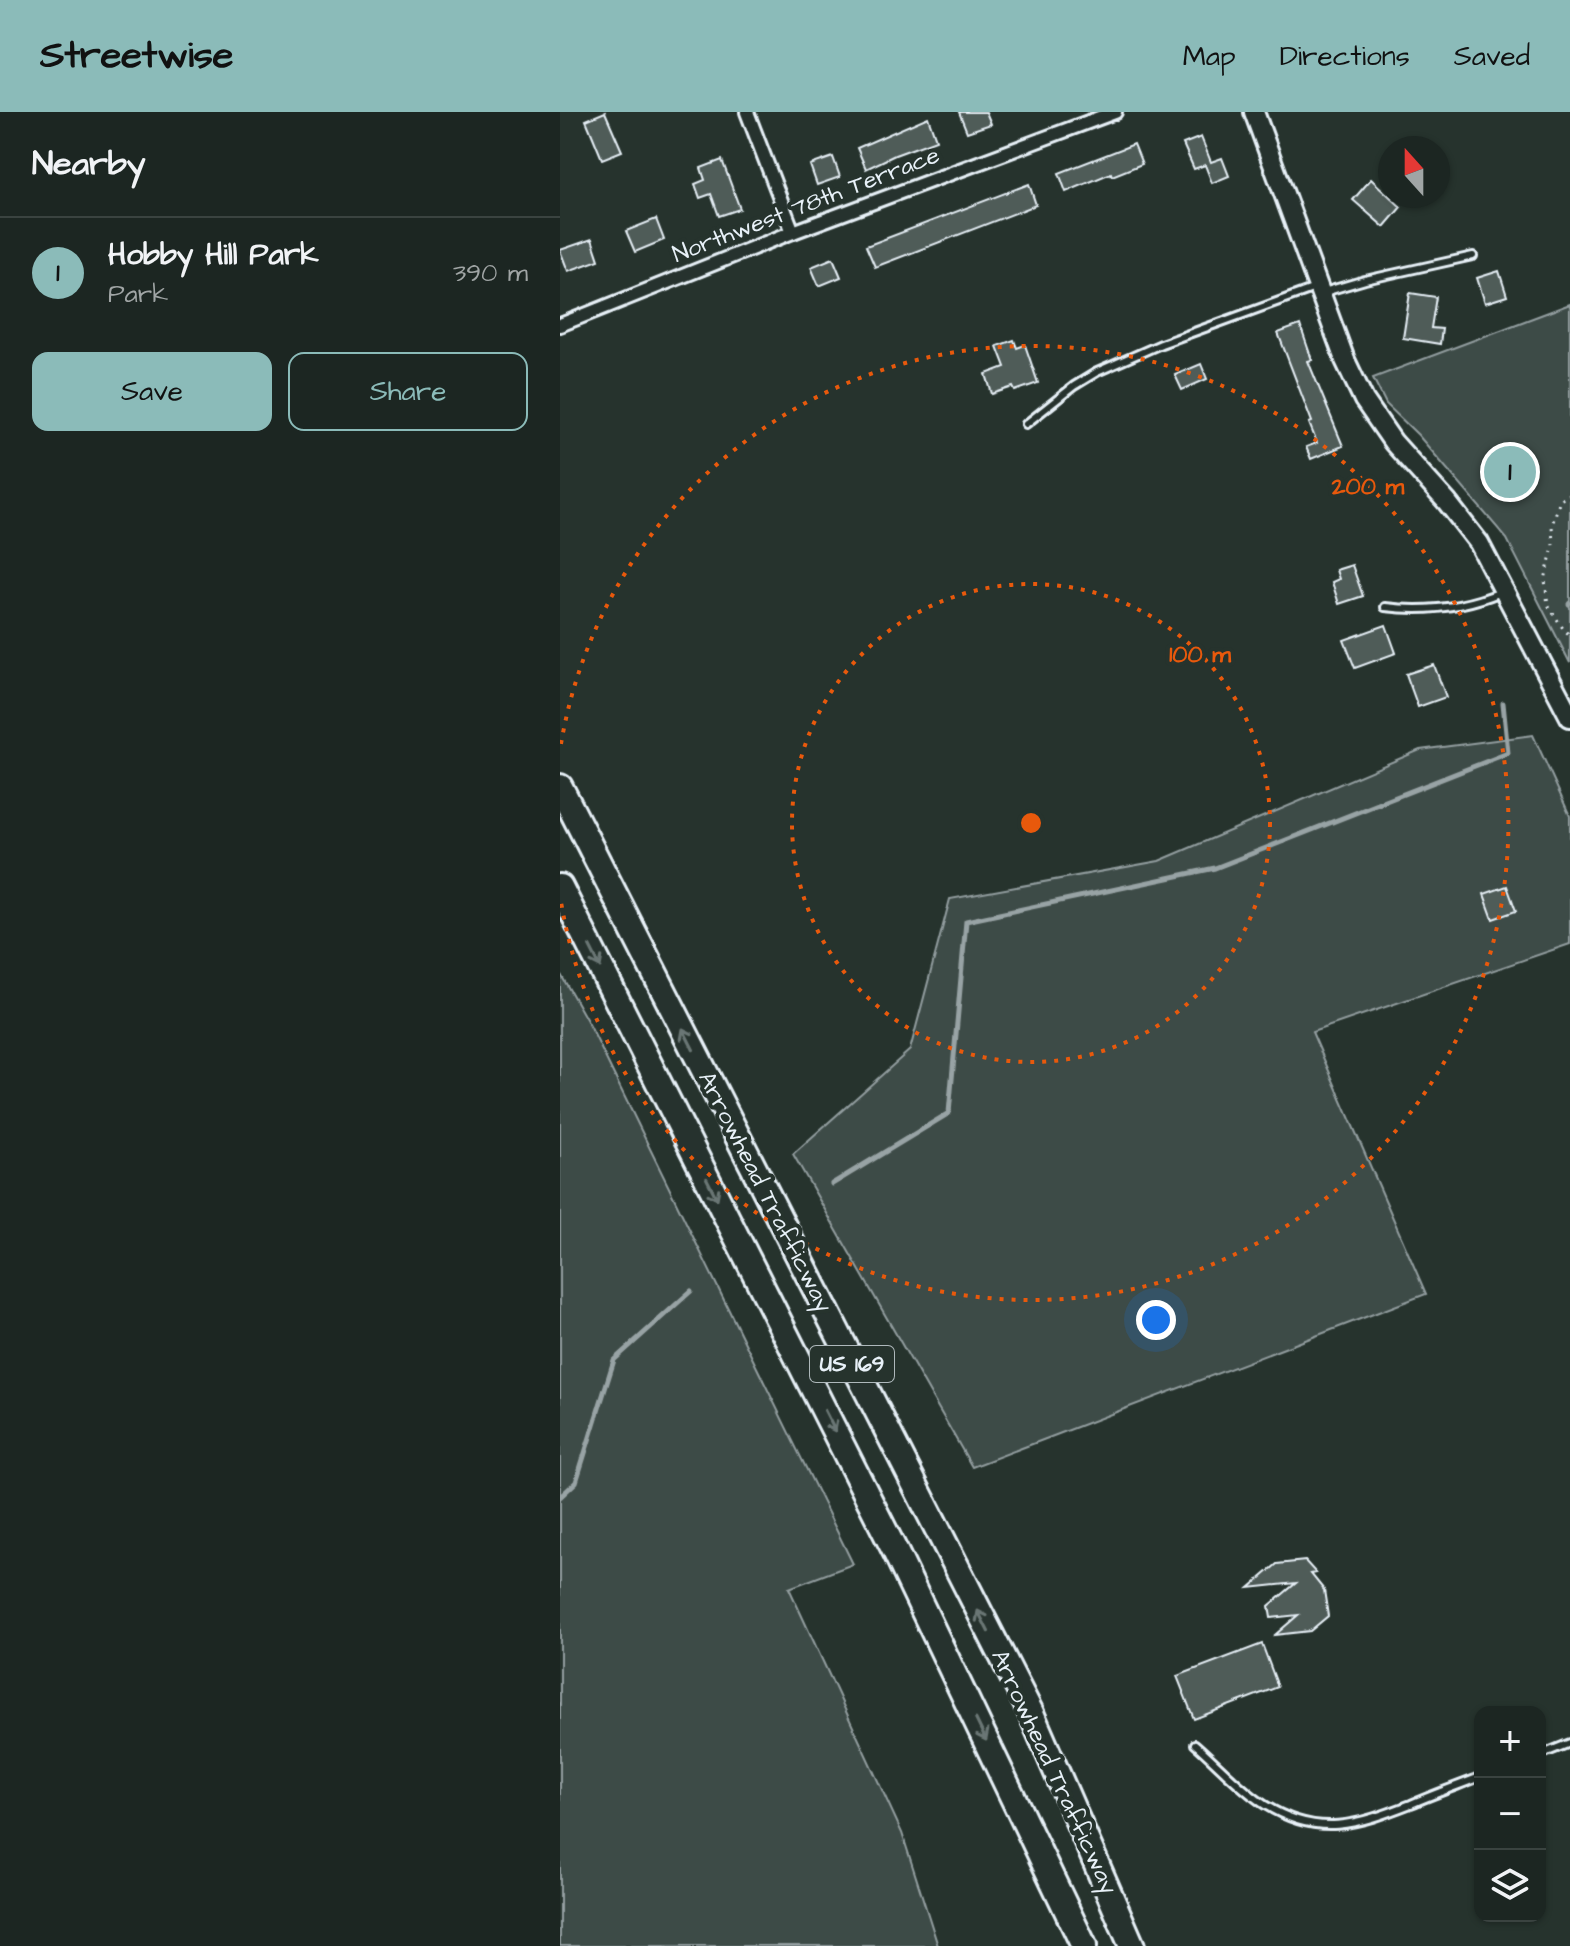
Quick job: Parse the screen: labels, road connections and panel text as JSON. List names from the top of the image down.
{
  "streets": {
    "highway": ["Arrowhead Trafficway", "US 169"],
    "street": ["Northwest 78th Terrace"]
  },
  "north": "top",
  "page": {
    "header": "Streetwise",
    "nav": ["Map", "Directions", "Saved"],
    "heading": "Nearby",
    "list": [
      {
        "mark": "1",
        "name": "Hobby Hill Park",
        "note": "Park",
        "value": "390 m"
      }
    ],
    "buttons": ["Save", "Share"],
    "pins": "1",
    "map_buttons": ["+", "−"]
  },
  "rings": ["200 m", "100 m"]
}
